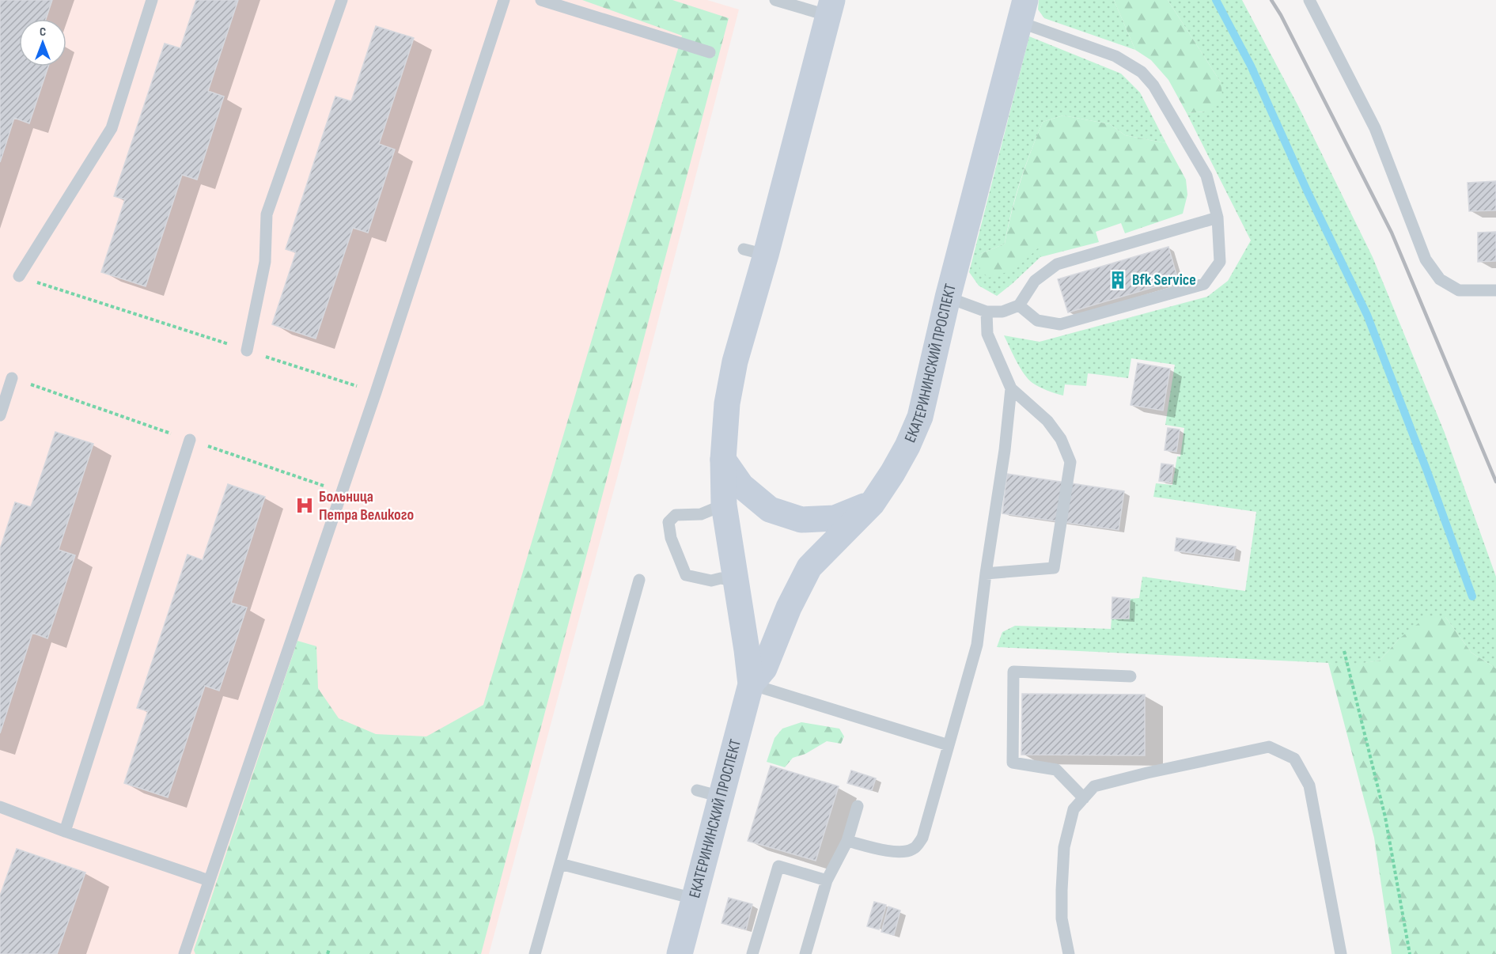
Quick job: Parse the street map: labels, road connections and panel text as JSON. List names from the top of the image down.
{
  "streets": {
    "street": ["ЕКАТЕРИНИНСКИЙ ПРОСПЕКТ"]
  },
  "places": {
    "building": ["Bfk Service"],
    "hospital": ["Больница Петра Великого"]
  },
  "north": "top"
}
